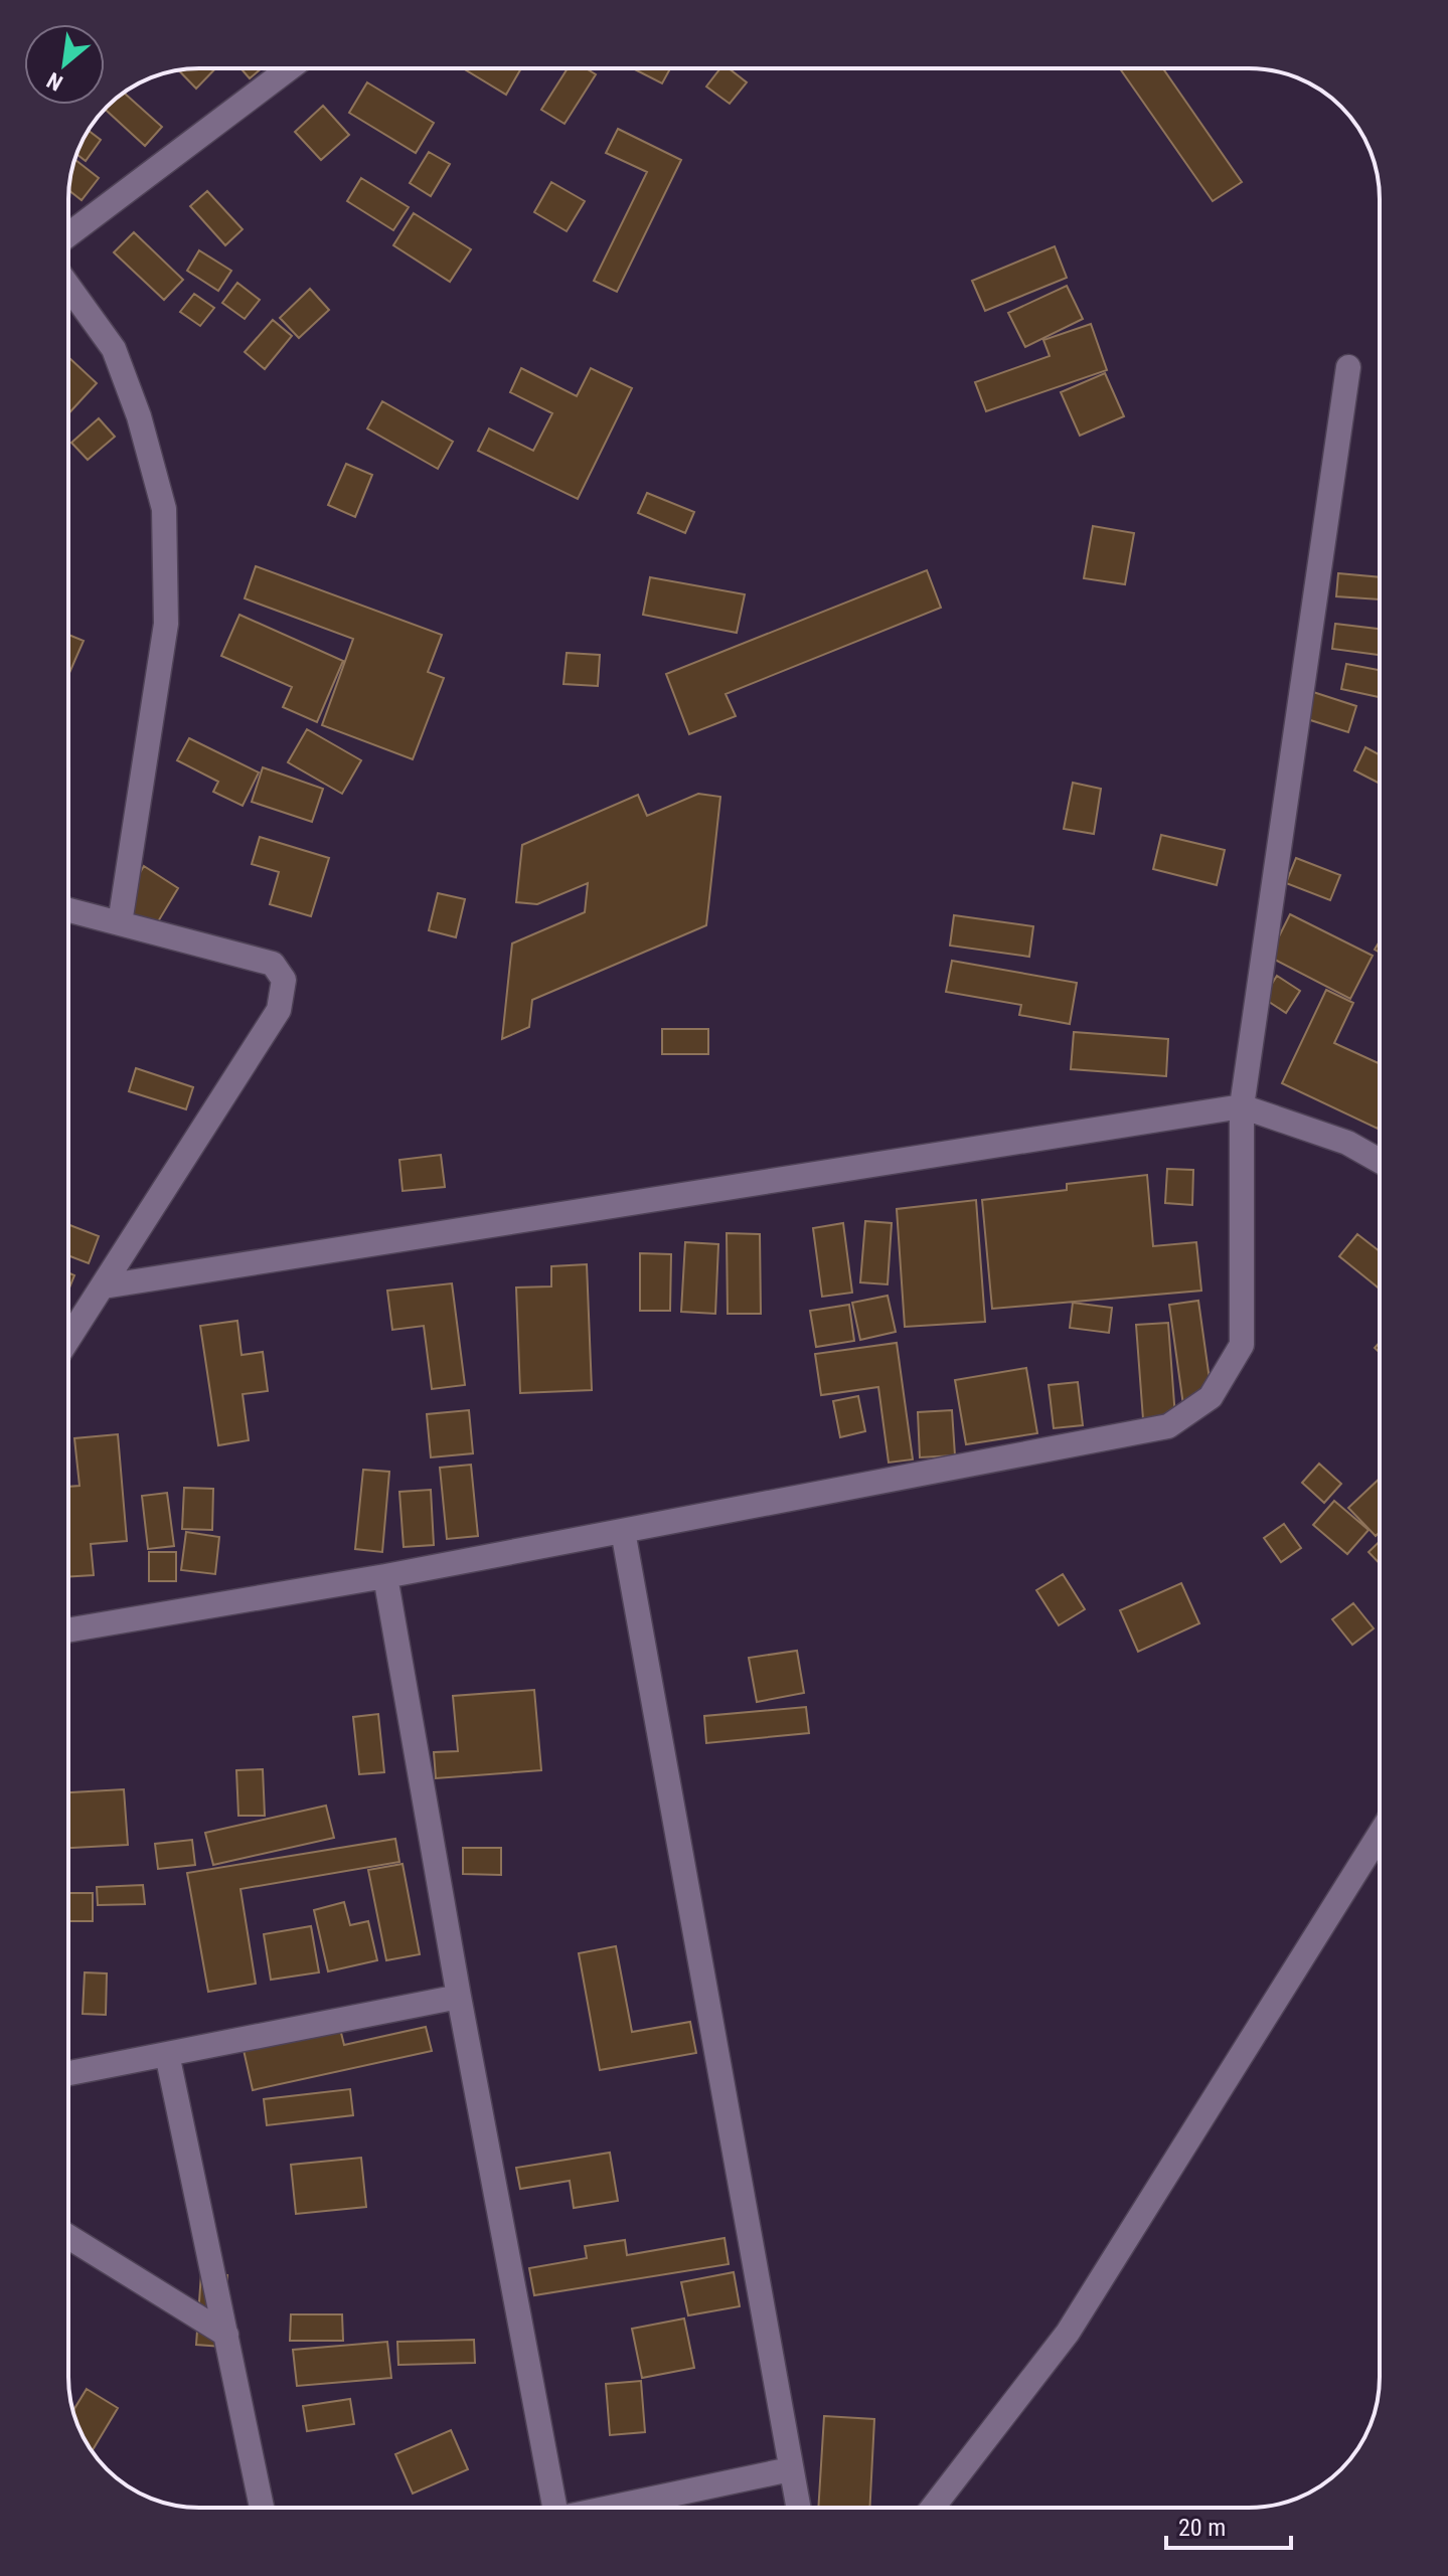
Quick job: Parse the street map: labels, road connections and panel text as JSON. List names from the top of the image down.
{
  "scale_bar": "20 m",
  "north": "bottom left"
}
